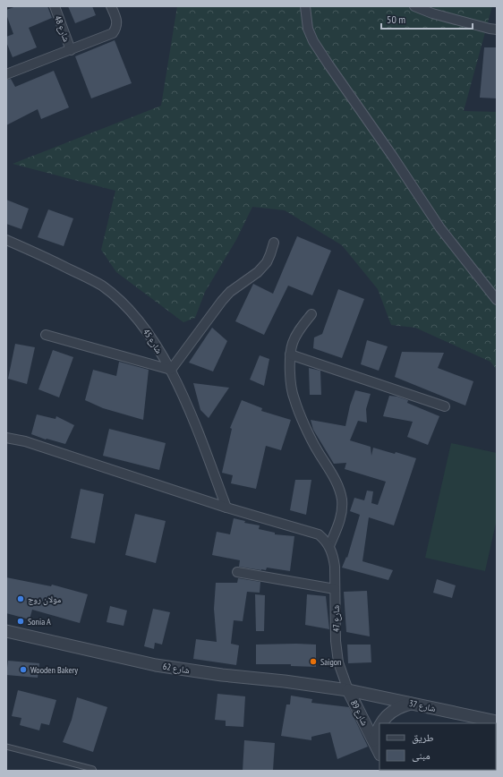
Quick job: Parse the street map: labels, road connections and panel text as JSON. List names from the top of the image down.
{
  "streets": {
    "street": [
      "شارع 48",
      "شارع 45",
      "شارع 47",
      "شارع 62",
      "شارع 37",
      "شارع 89"
    ]
  },
  "crossings": [
    ["شارع 47", "شارع 62"],
    ["شارع 47", "شارع 37"],
    ["شارع 47", "شارع 89"],
    ["شارع 62", "شارع 37"],
    ["شارع 62", "شارع 89"],
    ["شارع 37", "شارع 89"]
  ],
  "places": [
    "مولان روج",
    "Sonia A",
    "Saigon",
    "Wooden Bakery"
  ],
  "legend": ["طريق", "مبنى"],
  "scale_bar": "50 m"
}
